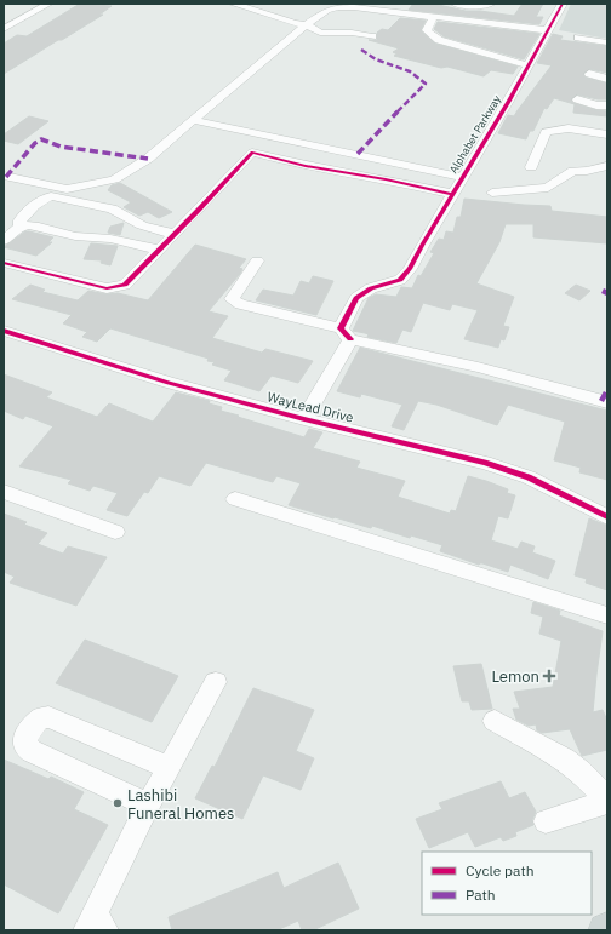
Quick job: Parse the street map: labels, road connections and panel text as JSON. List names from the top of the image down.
{
  "streets": {
    "street": ["Alphabet Parkway", "WayLead Drive"]
  },
  "crossings": [
    ["Alphabet Parkway", "WayLead Drive"]
  ],
  "places": {
    "health": ["Lemon"],
    "other": ["Lashibi Funeral Homes"]
  },
  "legend": ["Cycle path", "Path"]
}
